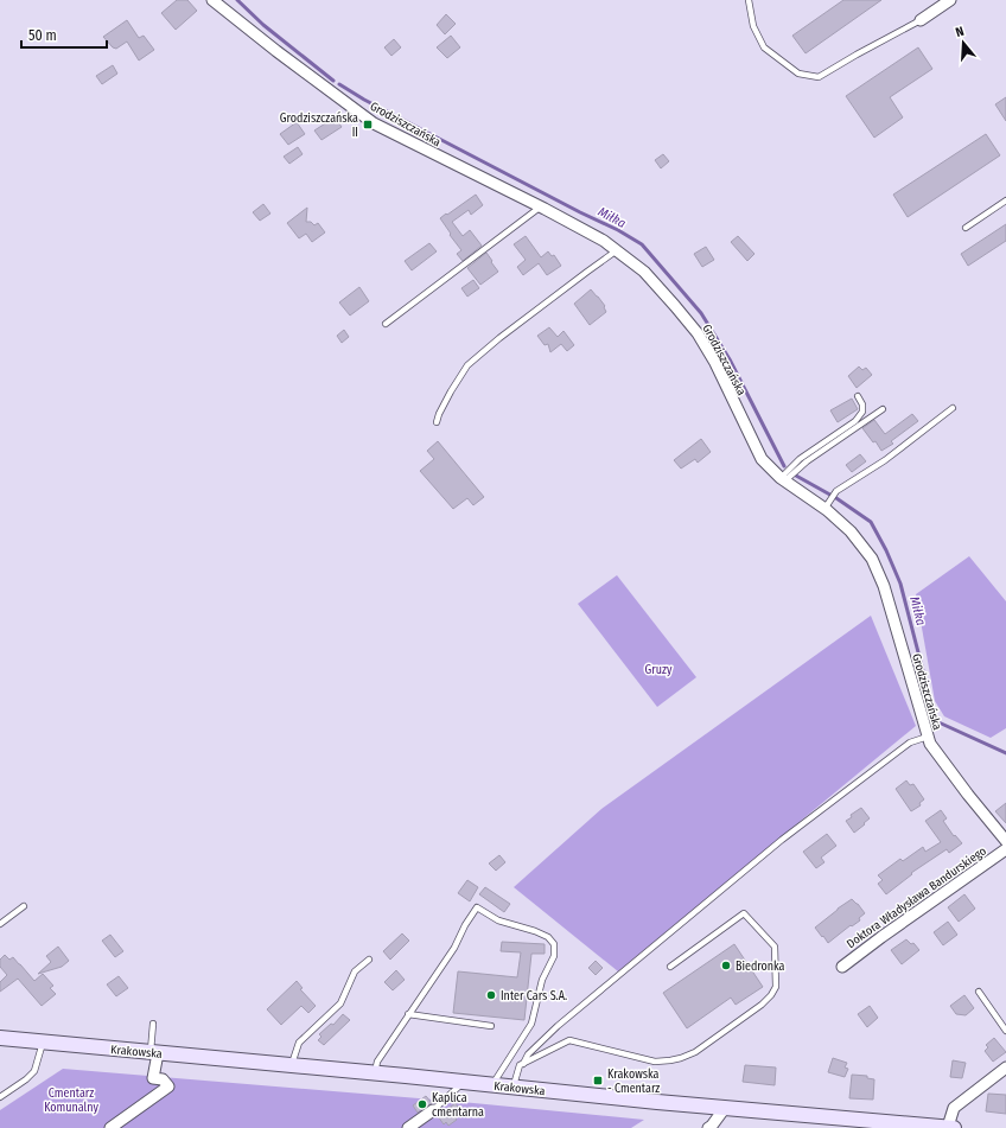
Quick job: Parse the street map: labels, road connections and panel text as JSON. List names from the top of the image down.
{
  "streets": {
    "main road": ["Krakowska"],
    "street": ["Grodziszczańska", "Doktora Władysława Bandurskiego"]
  },
  "water": ["Miłka"],
  "parks": ["Gruzy", "Cmentarz Komunalny"],
  "places": {
    "transit": ["Grodziszczańska II", "Krakowska - Cmentarz"],
    "other": ["Biedronka", "Inter Cars S.A.", "Kaplica cmentarna"]
  },
  "scale_bar": "50 m",
  "north": "top"
}
